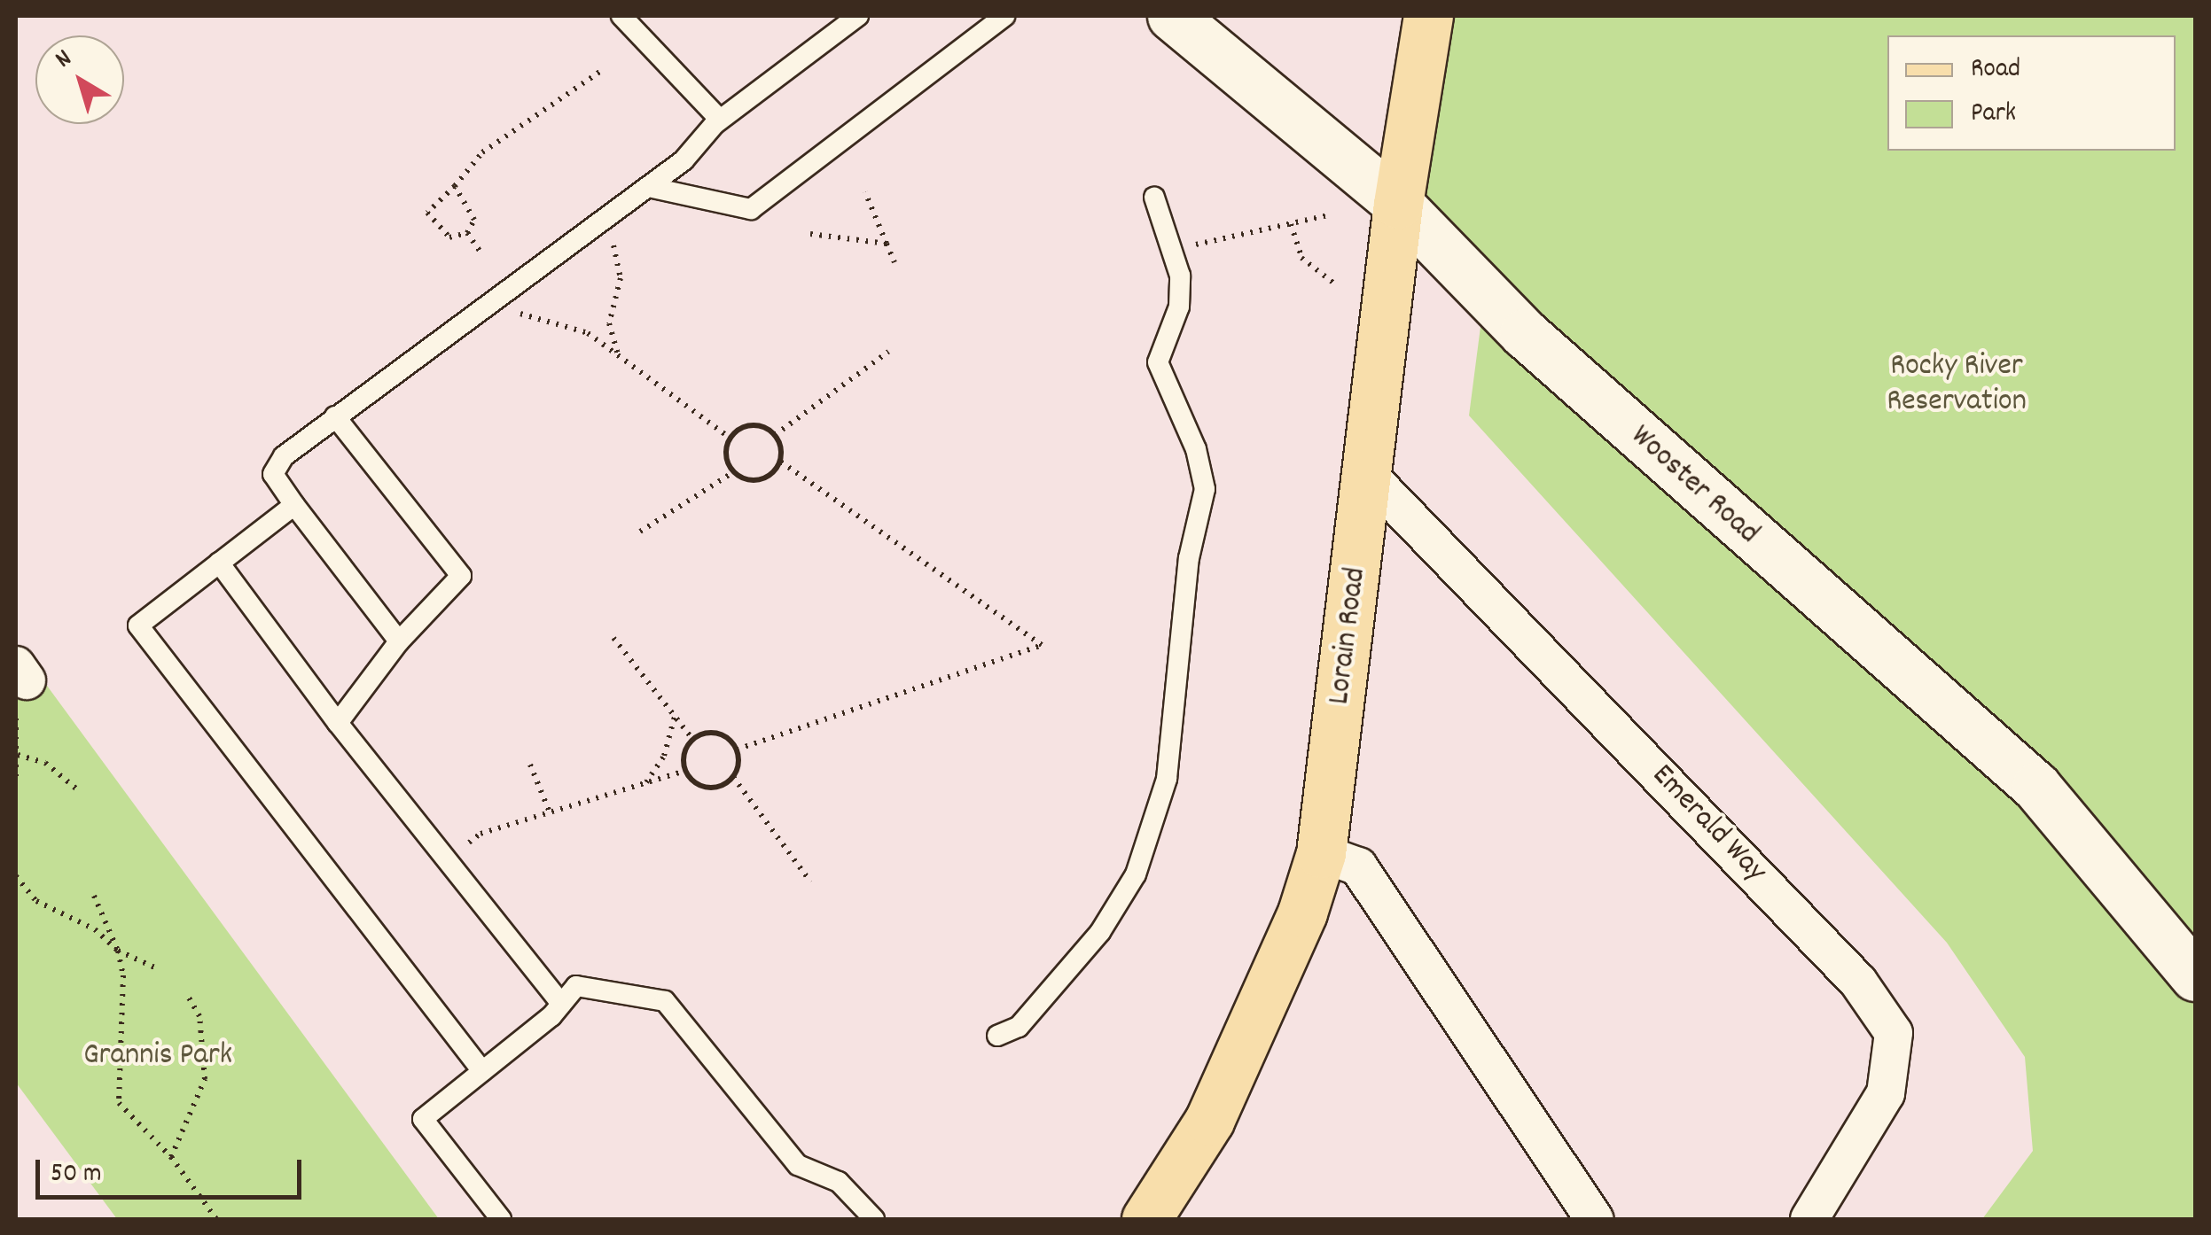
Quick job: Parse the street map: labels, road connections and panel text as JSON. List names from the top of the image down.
{
  "streets": {
    "main road": ["Lorain Road"],
    "street": ["Wooster Road", "Emerald Way"]
  },
  "crossings": [
    ["Wooster Road", "Lorain Road"],
    ["Lorain Road", "Emerald Way"]
  ],
  "parks": ["Rocky River Reservation", "Grannis Park"],
  "legend": ["Road", "Park"],
  "scale_bar": "50 m",
  "north": "top left"
}
